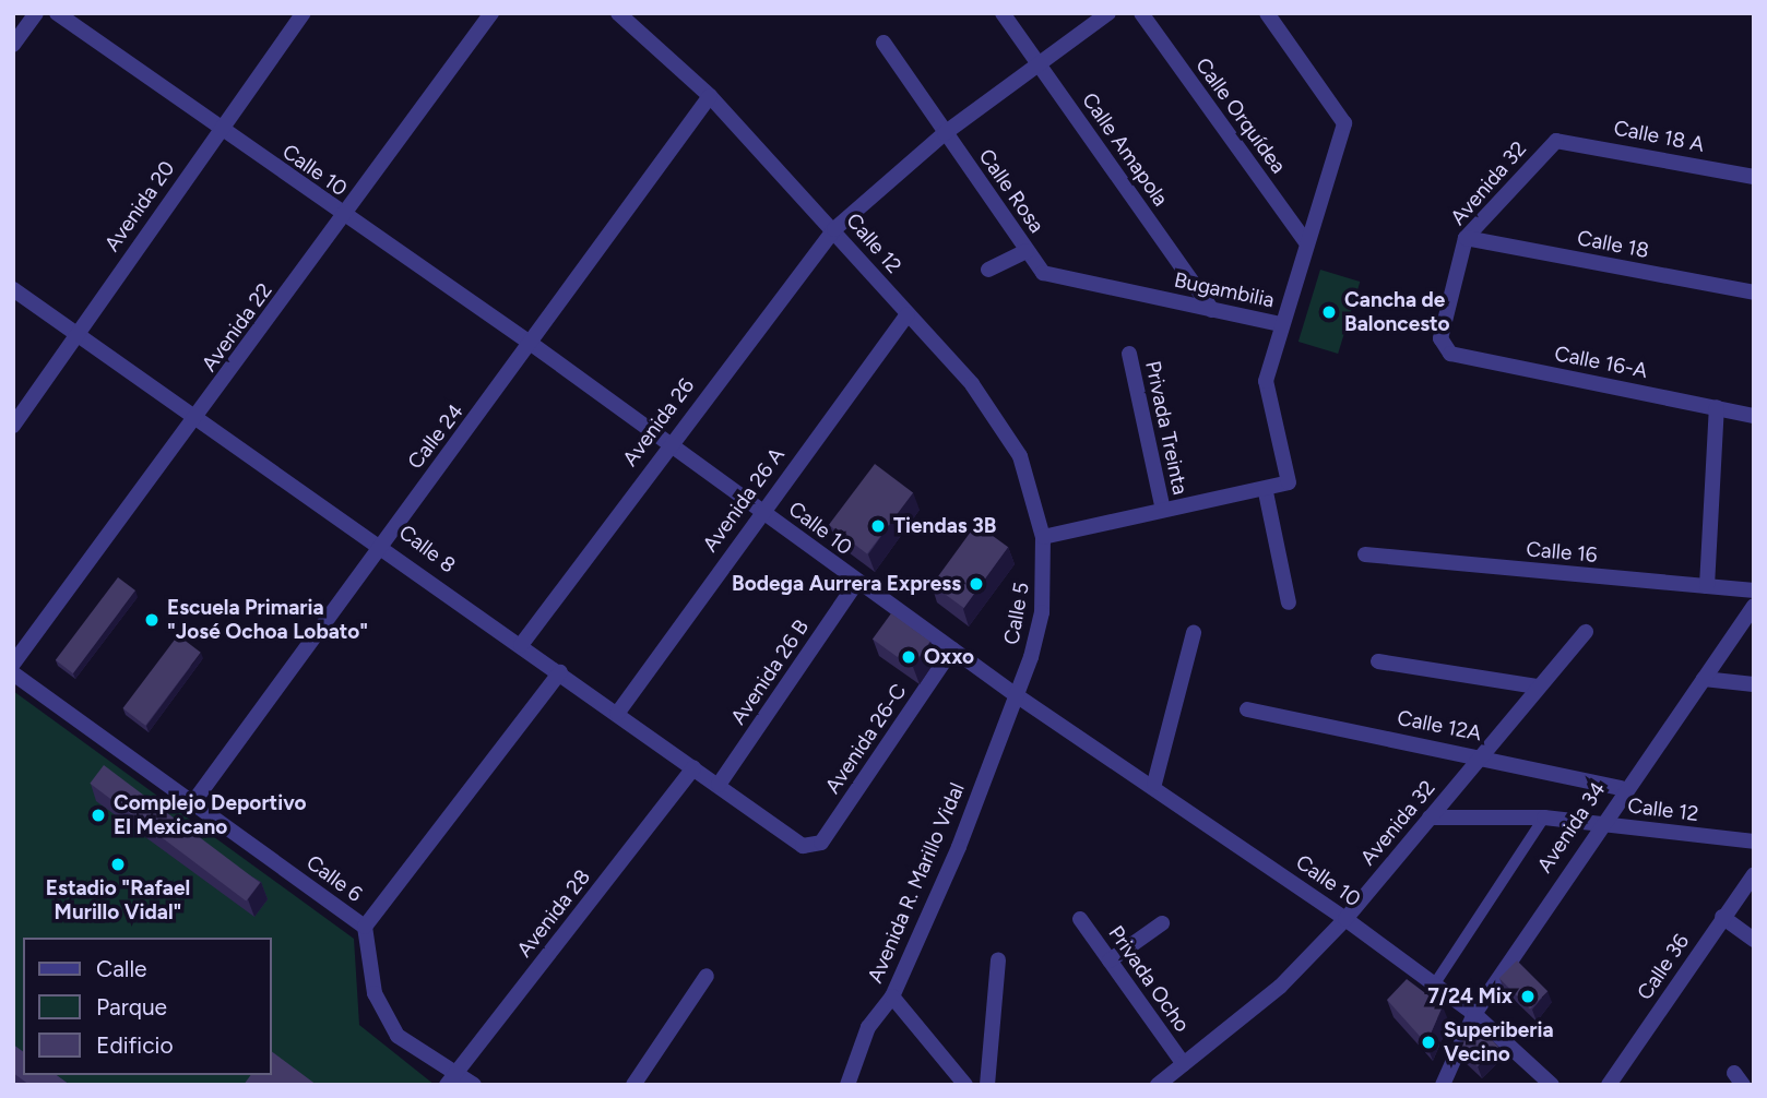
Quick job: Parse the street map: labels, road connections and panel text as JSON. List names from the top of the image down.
{
  "streets": {
    "street": [
      "Calle Orquídea",
      "Calle 18 A",
      "Calle Amapola",
      "Calle 10",
      "Avenida 32",
      "Calle Rosa",
      "Avenida 20",
      "Calle 12",
      "Calle 18",
      "Bugambilia",
      "Avenida 22",
      "Calle 16-A",
      "Avenida 26",
      "Privada Treinta",
      "Calle 24",
      "Avenida 26 A",
      "Calle 8",
      "Calle 16",
      "Calle 5",
      "Avenida 26 B",
      "Calle 12A",
      "Avenida 26-C",
      "Avenida 34",
      "Calle 6",
      "Avenida R. Marillo Vidal",
      "Avenida 28",
      "Calle 36",
      "Privada Ocho"
    ]
  },
  "crossings": [
    ["Calle Orquídea", "Bugambilia"],
    ["Calle 18 A", "Avenida 32"],
    ["Calle Amapola", "Bugambilia"],
    ["Calle Amapola", "Avenida 26"],
    ["Calle 10", "Avenida 32"],
    ["Calle 10", "Avenida 20"],
    ["Calle 10", "Avenida 22"],
    ["Calle 10", "Avenida 26"],
    ["Calle 10", "Calle 24"],
    ["Calle 10", "Avenida 26 A"],
    ["Calle 10", "Calle 5"],
    ["Calle 10", "Avenida 26 B"],
    ["Calle 10", "Avenida 26-C"],
    ["Calle 10", "Avenida 34"],
    ["Calle 10", "Avenida R. Marillo Vidal"],
    ["Avenida 32", "Calle 12"],
    ["Avenida 32", "Calle 18"],
    ["Avenida 32", "Calle 16-A"],
    ["Avenida 32", "Calle 12A"],
    ["Avenida 32", "Privada Ocho"],
    ["Calle Rosa", "Bugambilia"],
    ["Calle Rosa", "Avenida 26"],
    ["Avenida 20", "Calle 8"],
    ["Calle 12", "Avenida 26"],
    ["Calle 12", "Privada Treinta"],
    ["Calle 12", "Calle 24"],
    ["Calle 12", "Avenida 26 A"],
    ["Calle 12", "Calle 5"],
    ["Calle 12", "Avenida 34"],
    ["Bugambilia", "Privada Treinta"],
    ["Avenida 22", "Calle 8"],
    ["Avenida 26", "Calle 8"],
    ["Privada Treinta", "Calle 5"],
    ["Calle 24", "Calle 8"],
    ["Calle 24", "Calle 6"],
    ["Avenida 26 A", "Calle 8"],
    ["Calle 8", "Avenida 26 B"],
    ["Calle 8", "Avenida 26-C"],
    ["Calle 8", "Avenida 28"],
    ["Calle 5", "Avenida R. Marillo Vidal"],
    ["Calle 12A", "Avenida 34"],
    ["Calle 6", "Avenida 28"]
  ],
  "places": [
    "Cancha de Baloncesto",
    "Tiendas 3B",
    "Bodega Aurrera Express",
    "Escuela Primaria \"José Ochoa Lobato\"",
    "Oxxo",
    "Complejo Deportivo El Mexicano",
    "Estadio \"Rafael Murillo Vidal\"",
    "7/24 Mix",
    "Superiberia Vecino"
  ],
  "legend": ["Calle", "Parque", "Edificio"]
}
